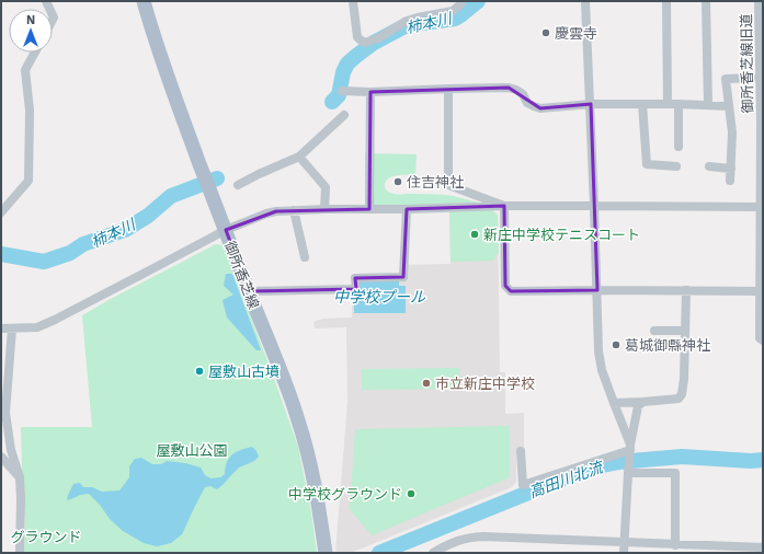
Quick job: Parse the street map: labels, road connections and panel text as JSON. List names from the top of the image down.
{
  "streets": {
    "main road": ["御所香芝線"],
    "street": ["御所香芝線旧道"]
  },
  "water": ["柿本川", "中学校プール", "高田川北流"],
  "parks": ["屋敷山公園", "グラウンド"],
  "places": [
    "慶雲寺",
    "住吉神社",
    "新庄中学校テニスコート",
    "葛城御縣神社",
    "屋敷山古墳",
    "市立新庄中学校",
    "中学校グラウンド"
  ],
  "north": "top"
}
